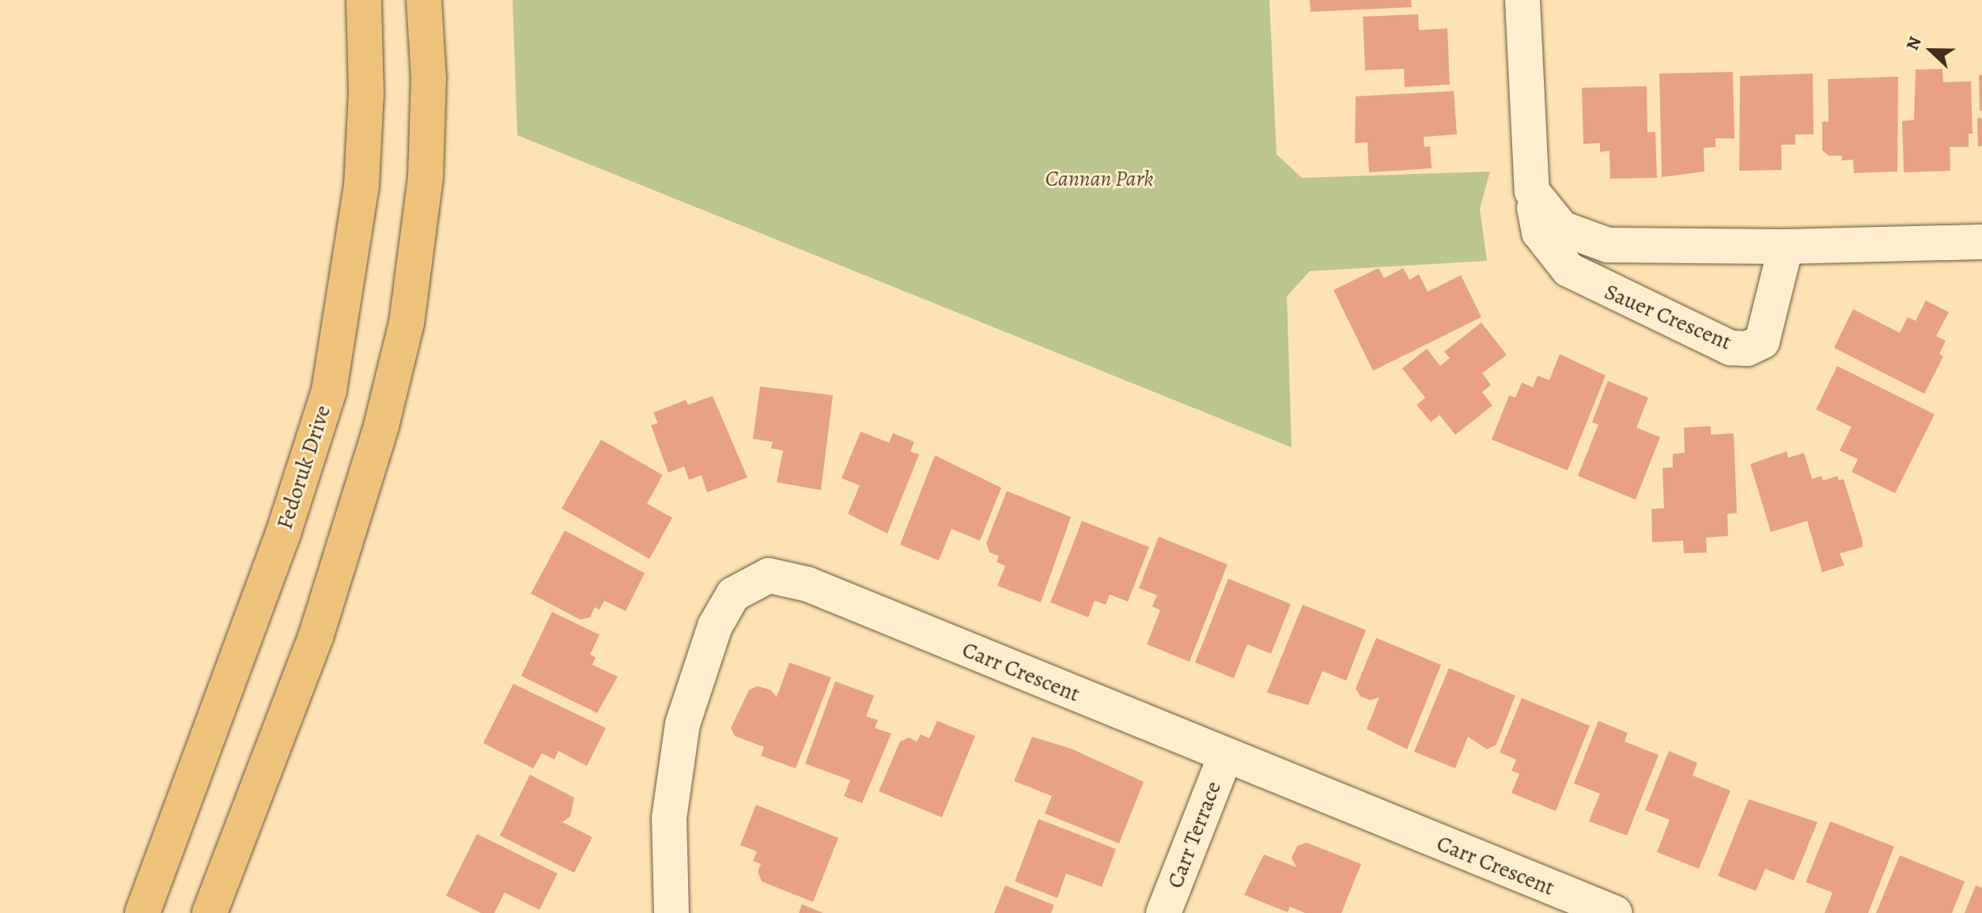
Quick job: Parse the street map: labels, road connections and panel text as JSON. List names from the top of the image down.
{
  "streets": {
    "main road": ["Fedoruk Drive"],
    "street": ["Sauer Crescent", "Carr Crescent", "Carr Terrace"]
  },
  "crossings": [
    ["Carr Crescent", "Carr Terrace"]
  ],
  "parks": ["Cannan Park"],
  "north": "left"
}
